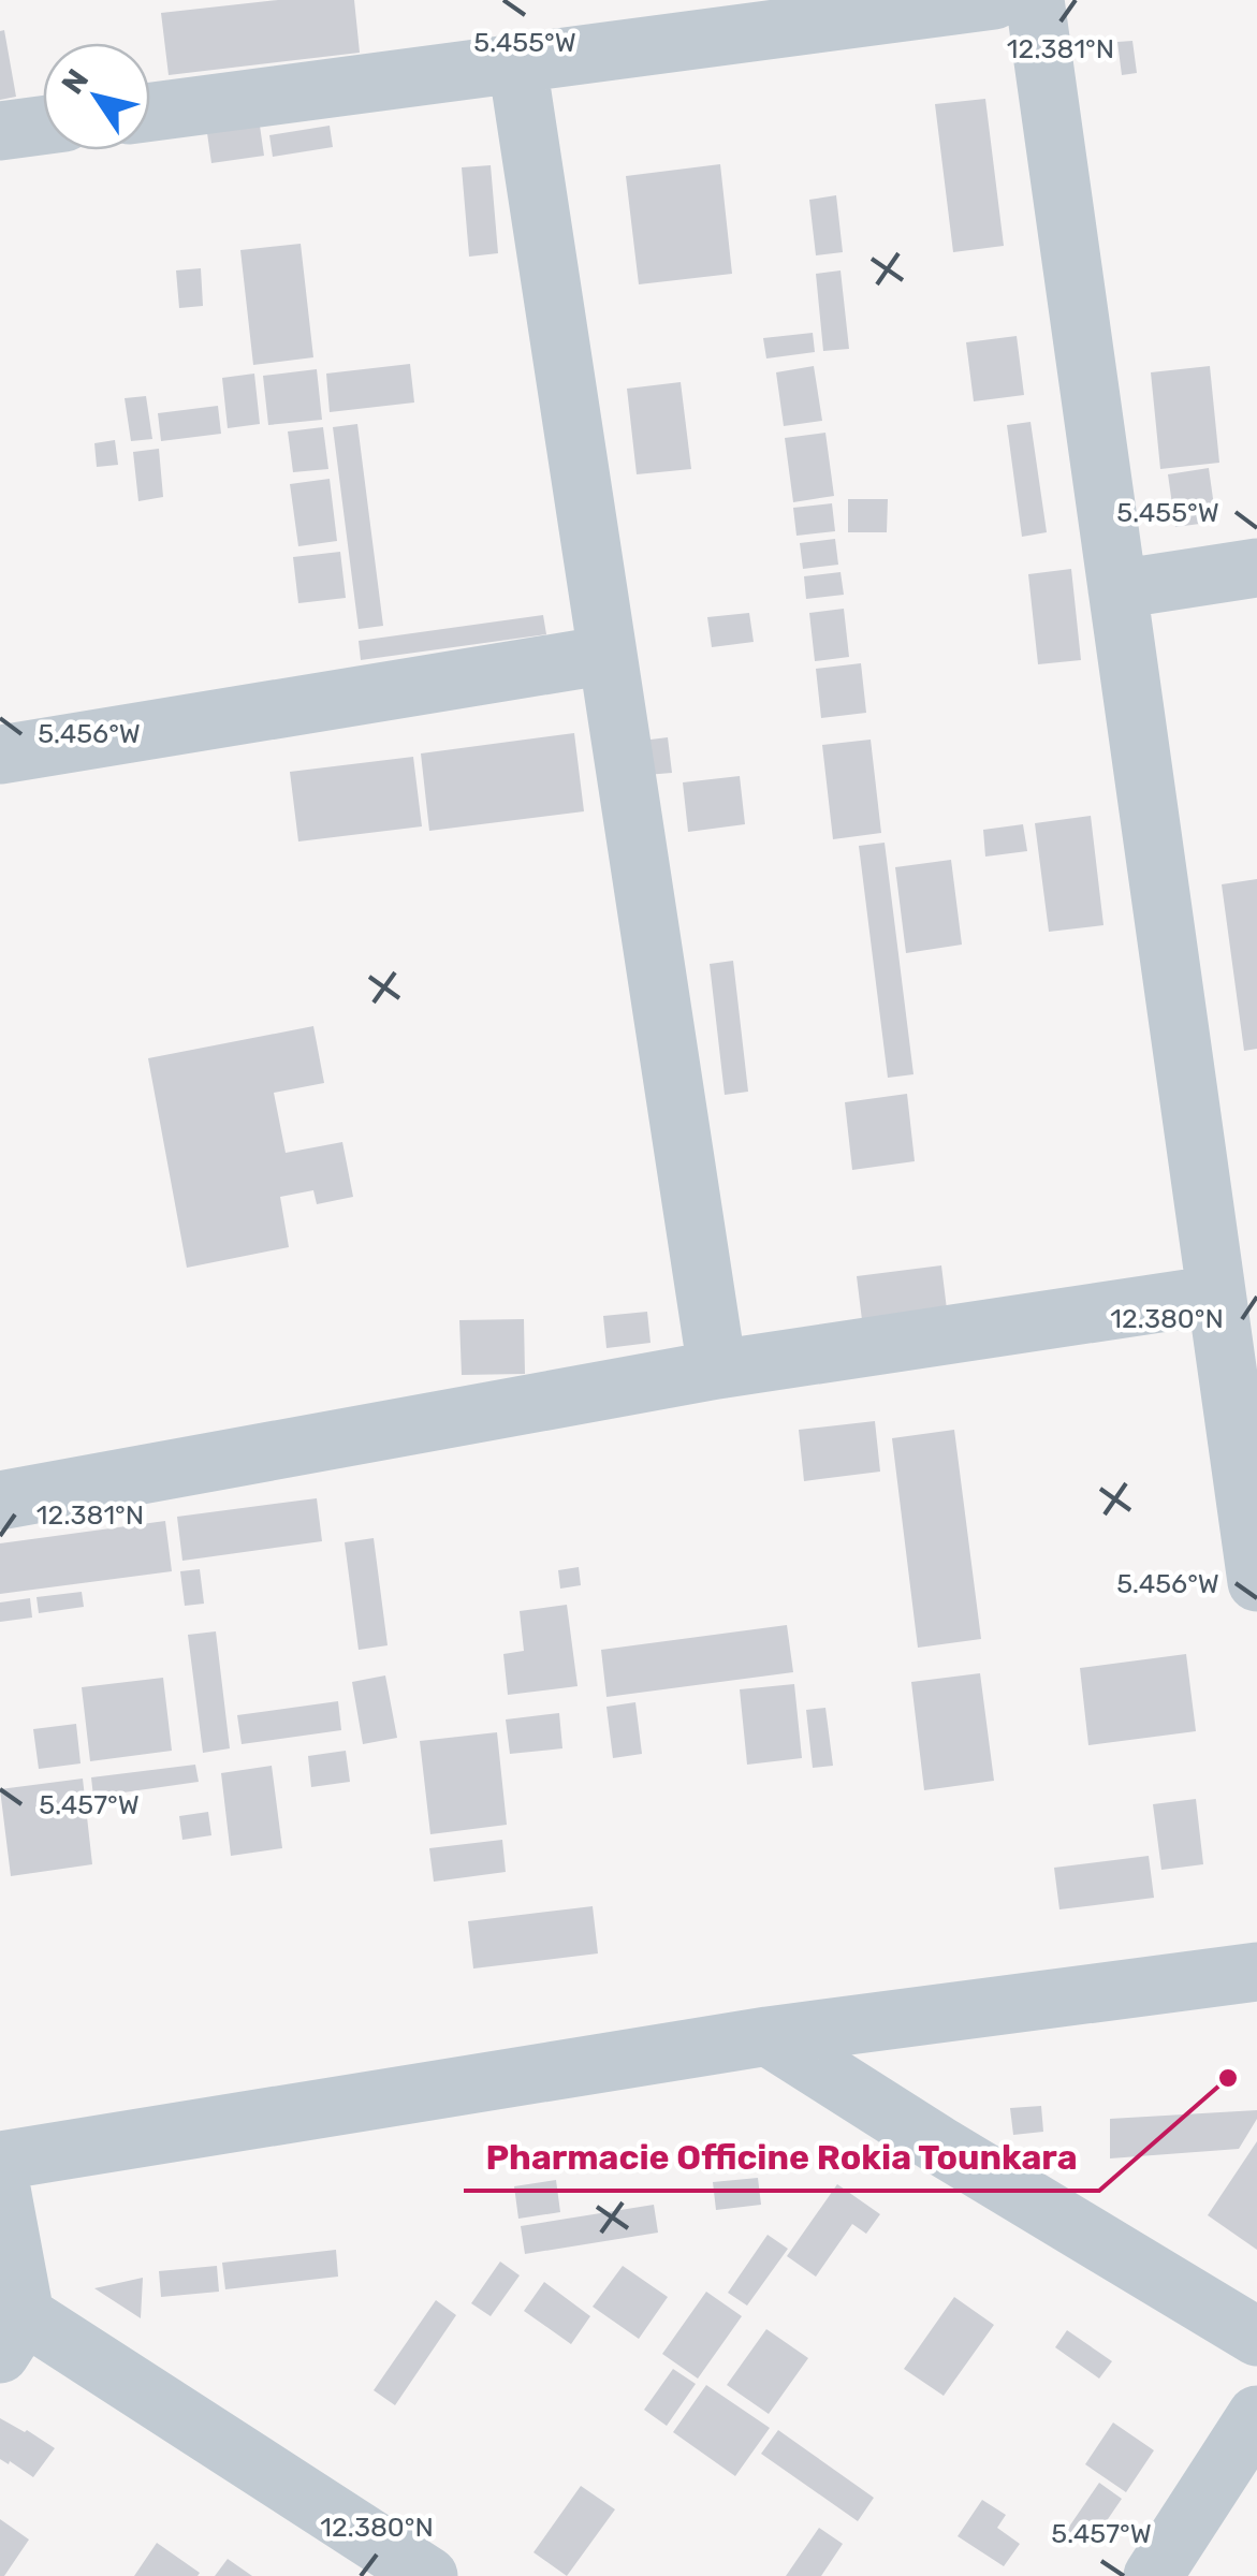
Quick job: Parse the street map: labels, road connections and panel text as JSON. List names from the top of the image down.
{
  "places": ["Pharmacie Officine Rokia Tounkara"],
  "north": "top left",
  "coordinates": [
    "5.455°W",
    "12.381°N",
    "5.456°W",
    "12.380°N",
    "5.457°W"
  ]
}
